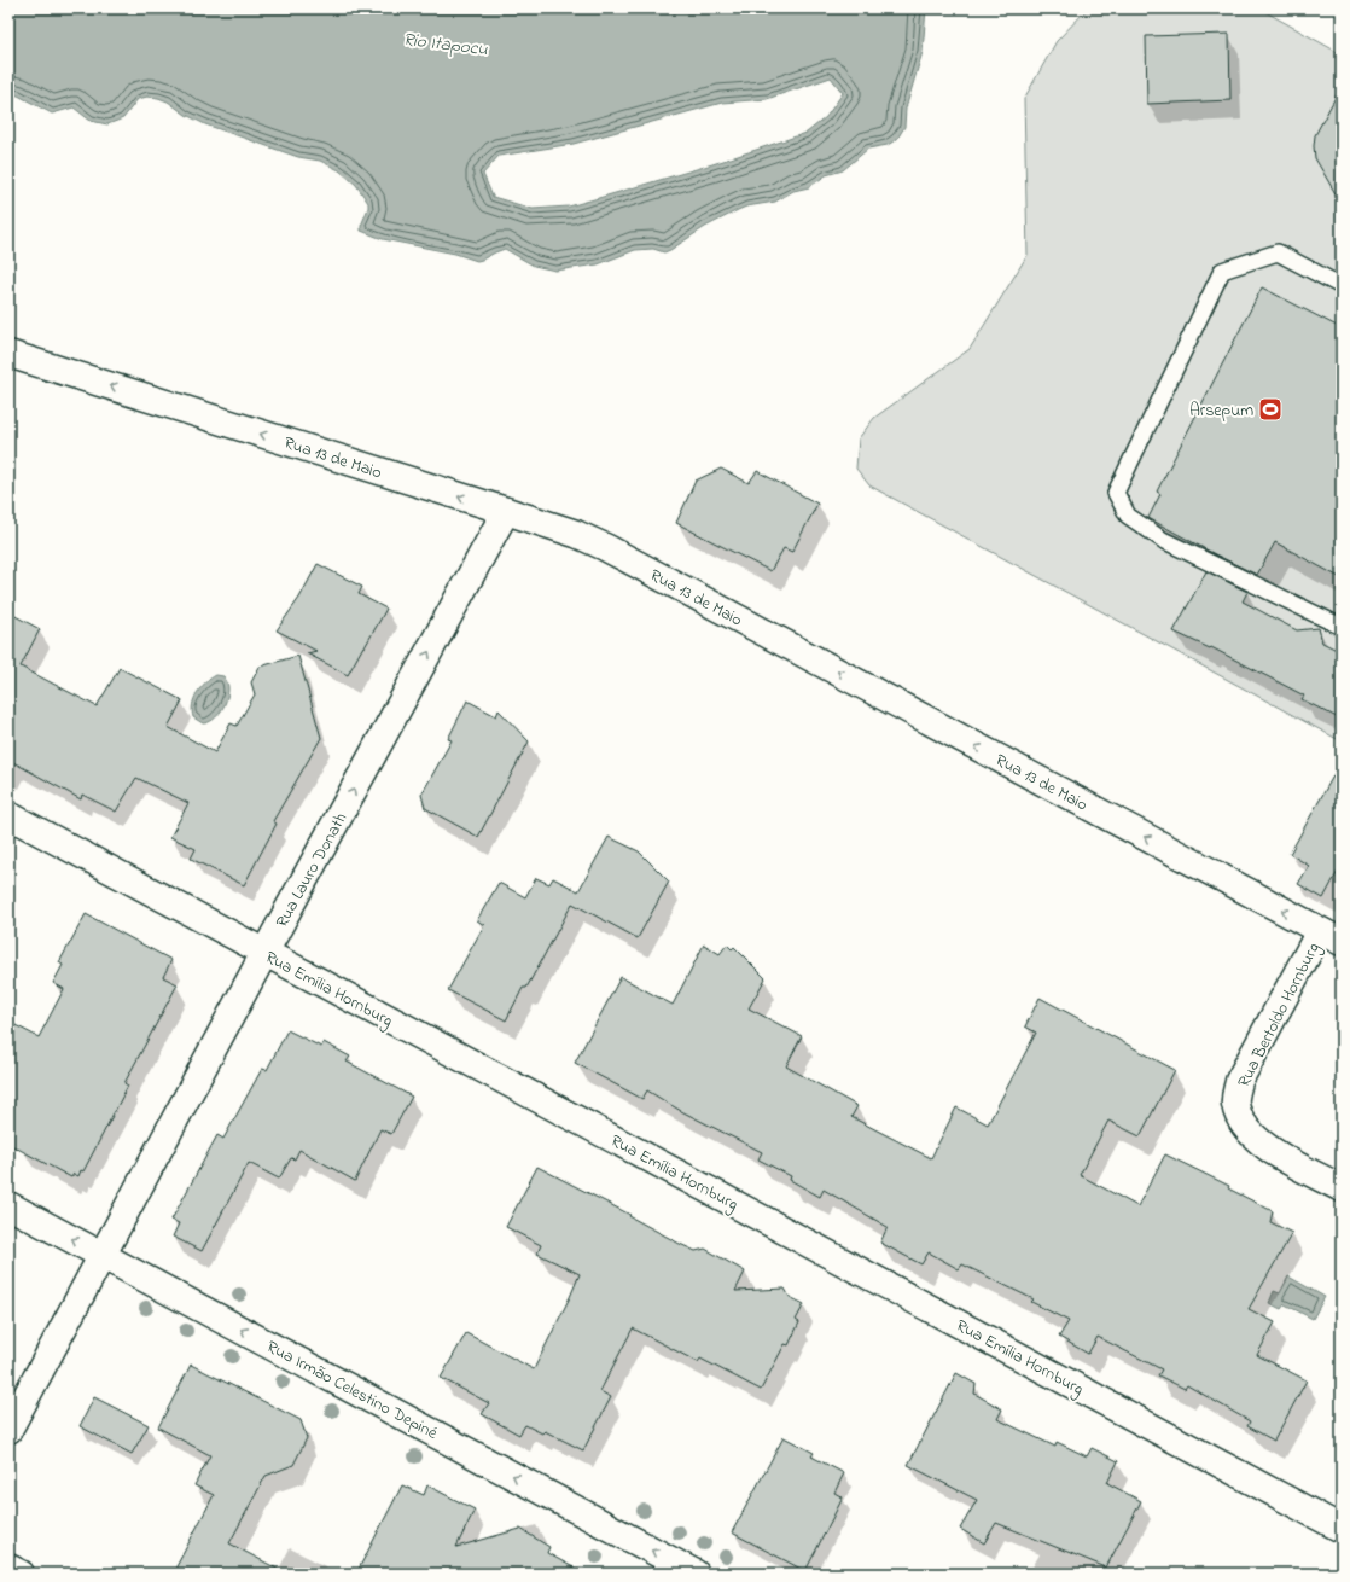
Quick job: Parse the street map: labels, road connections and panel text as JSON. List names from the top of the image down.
{
  "streets": {
    "street": [
      "Rua 13 de Maio",
      "Rua Lauro Donath",
      "Rua Emília Hornburg",
      "Rua Bertoldo Hornburg",
      "Rua Irmão Celestino Depiné"
    ]
  },
  "crossings": [
    ["Rua 13 de Maio", "Rua Lauro Donath"],
    ["Rua 13 de Maio", "Rua Bertoldo Hornburg"],
    ["Rua Lauro Donath", "Rua Emília Hornburg"],
    ["Rua Lauro Donath", "Rua Irmão Celestino Depiné"]
  ],
  "one_way": ["Rua 13 de Maio", "Rua Lauro Donath", "Rua Irmão Celestino Depiné"],
  "water": ["Rio Itapocu"],
  "places": {
    "sports": ["Arsepum"]
  }
}
